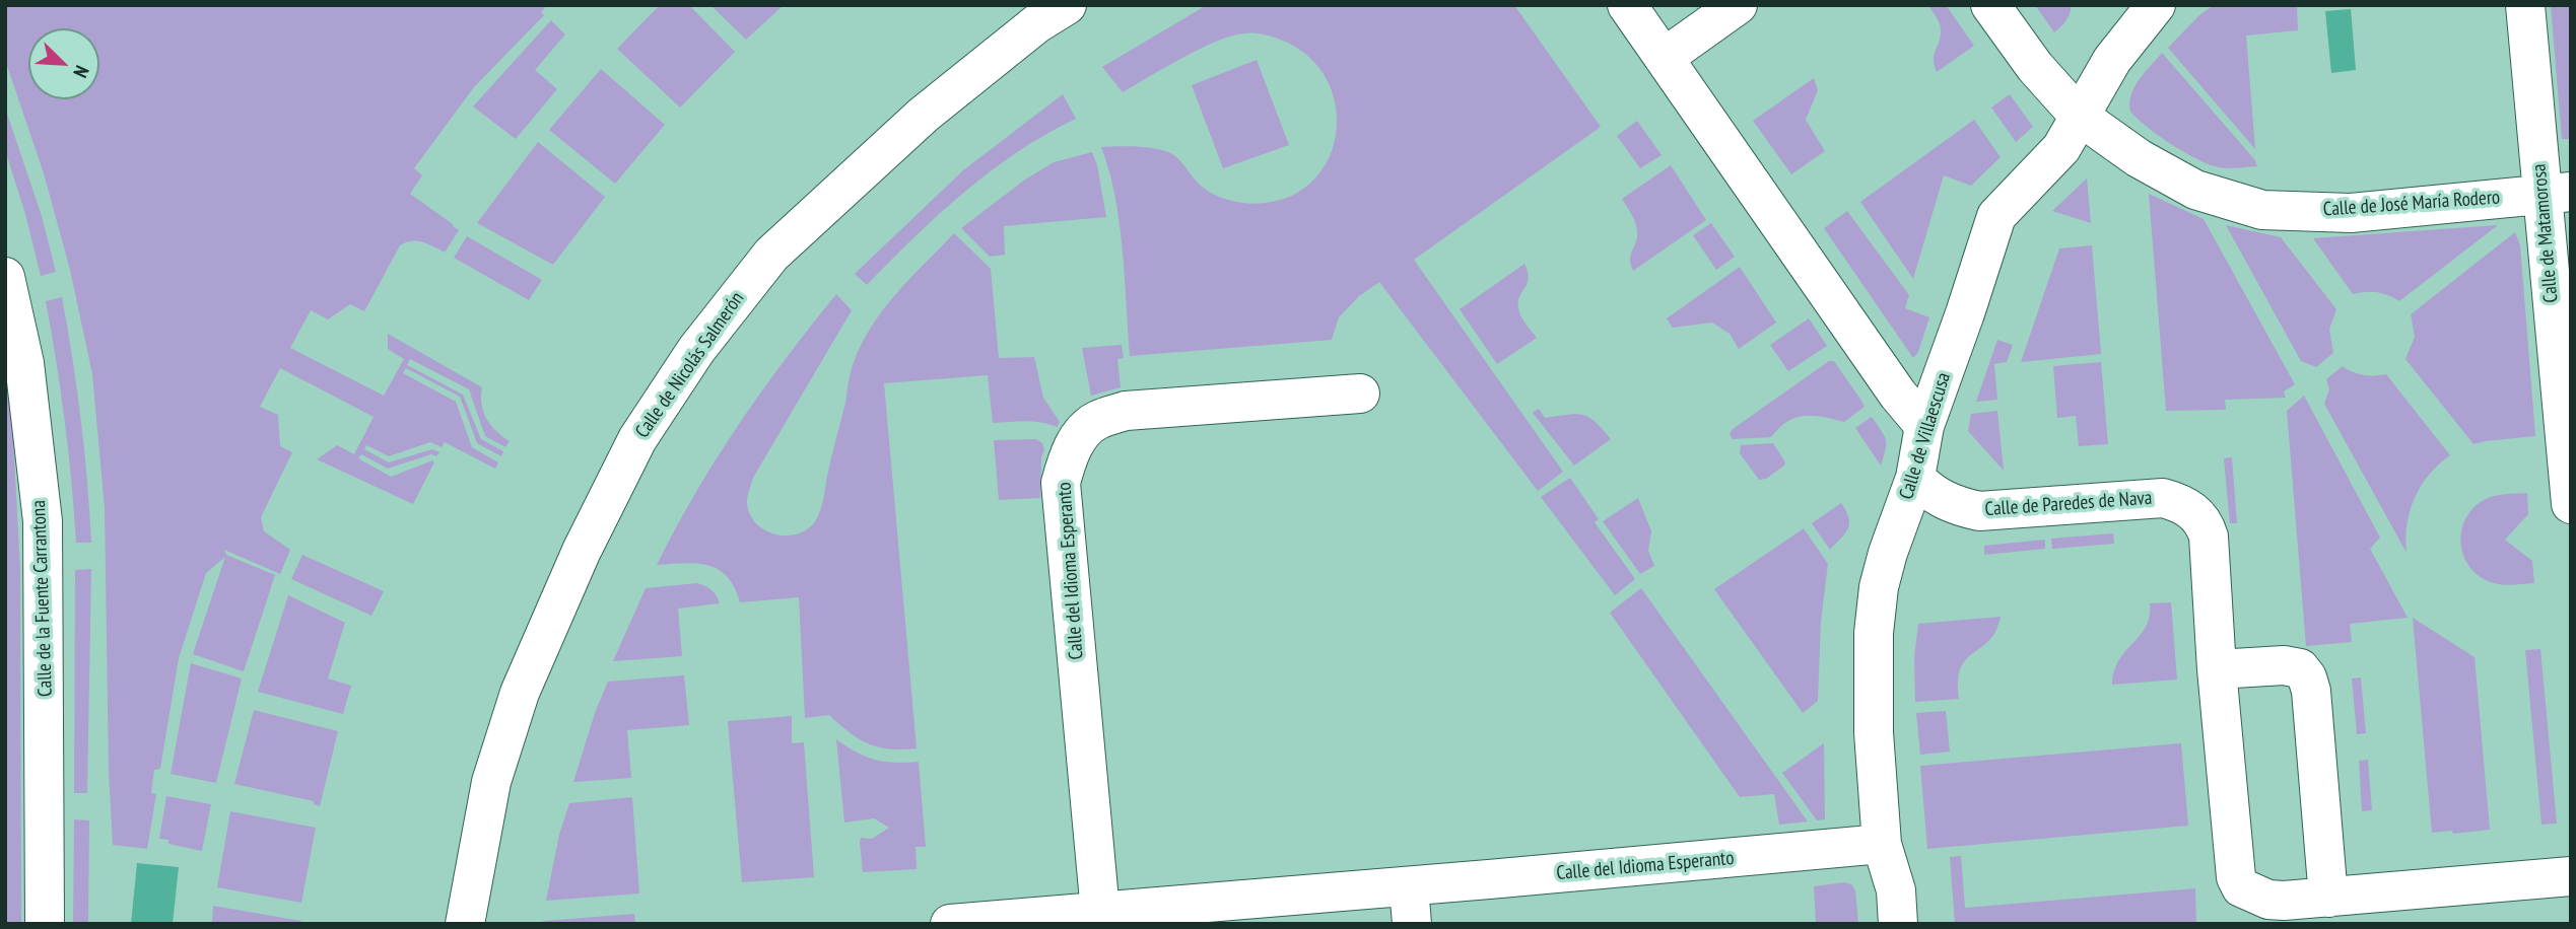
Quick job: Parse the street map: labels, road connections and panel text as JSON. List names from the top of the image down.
{
  "streets": {
    "street": [
      "Calle de José María Rodero",
      "Calle de Matamorosa",
      "Calle de Nicolás Salmerón",
      "Calle de Villaescusa",
      "Calle de Paredes de Nava",
      "Calle del Idioma Esperanto",
      "Calle de la Fuente Carrantona"
    ]
  },
  "crossings": [
    ["Calle de José María Rodero", "Calle de Matamorosa"],
    ["Calle de José María Rodero", "Calle de Villaescusa"],
    ["Calle de Villaescusa", "Calle de Paredes de Nava"],
    ["Calle de Villaescusa", "Calle del Idioma Esperanto"]
  ],
  "north": "bottom right"
}
